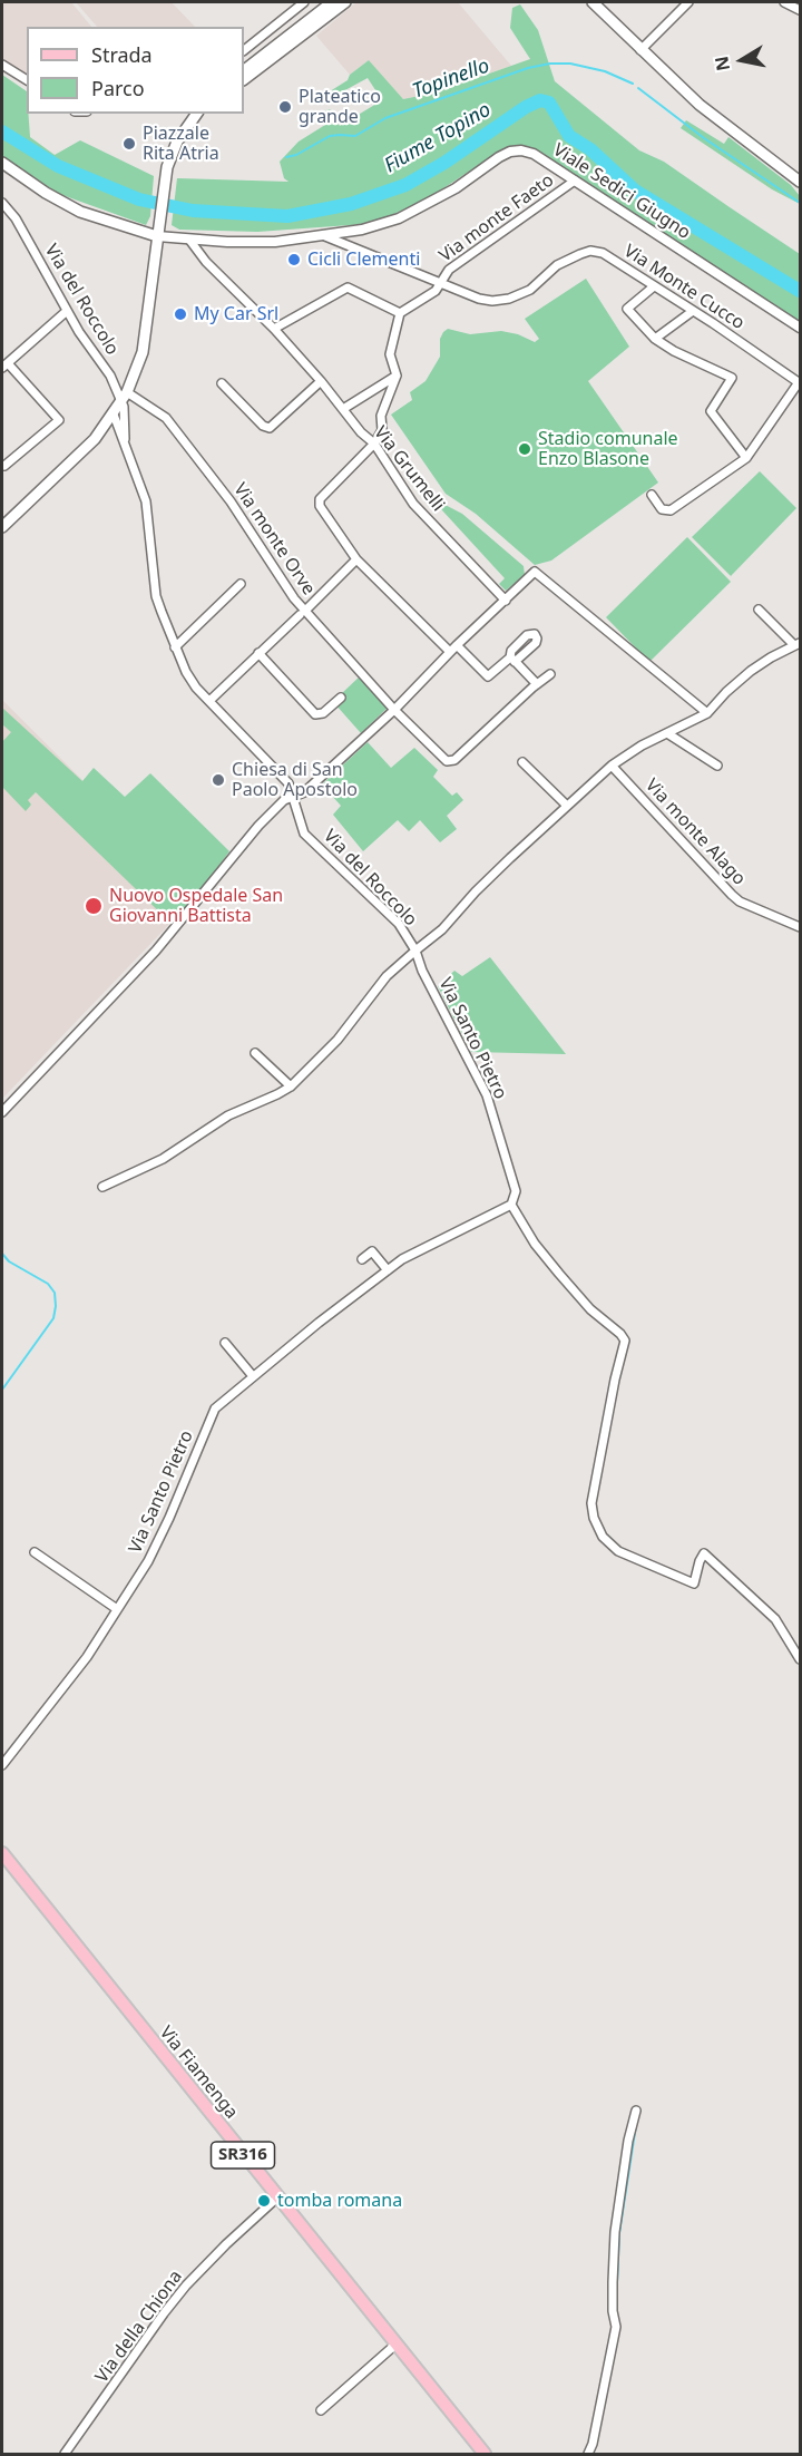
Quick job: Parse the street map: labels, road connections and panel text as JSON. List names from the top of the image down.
{
  "streets": {
    "main road": ["Viale Sedici Giugno", "Via Fiamenga", "SR316"],
    "street": [
      "Via monte Faeto",
      "Via Monte Cucco",
      "Via del Roccolo",
      "Via Grumelli",
      "Via monte Orve",
      "Via monte Alago",
      "Via Santo Pietro",
      "Via della Chiona"
    ]
  },
  "crossings": [
    ["Viale Sedici Giugno", "Via monte Faeto"],
    ["Viale Sedici Giugno", "Via Monte Cucco"],
    ["Viale Sedici Giugno", "Via Grumelli"],
    ["Via monte Faeto", "Via Monte Cucco"],
    ["Via del Roccolo", "Via monte Orve"],
    ["Via del Roccolo", "Via Santo Pietro"],
    ["Via Fiamenga", "Via della Chiona"]
  ],
  "water": ["Topinello", "Fiume Topino"],
  "places": [
    "Plateatico grande",
    "Piazzale Rita Atria",
    "Cicli Clementi",
    "My Car Srl",
    "Stadio comunale Enzo Blasone",
    "Chiesa di San Paolo Apostolo",
    "Nuovo Ospedale San Giovanni Battista",
    "tomba romana"
  ],
  "legend": ["Strada", "Parco"],
  "north": "left"
}
